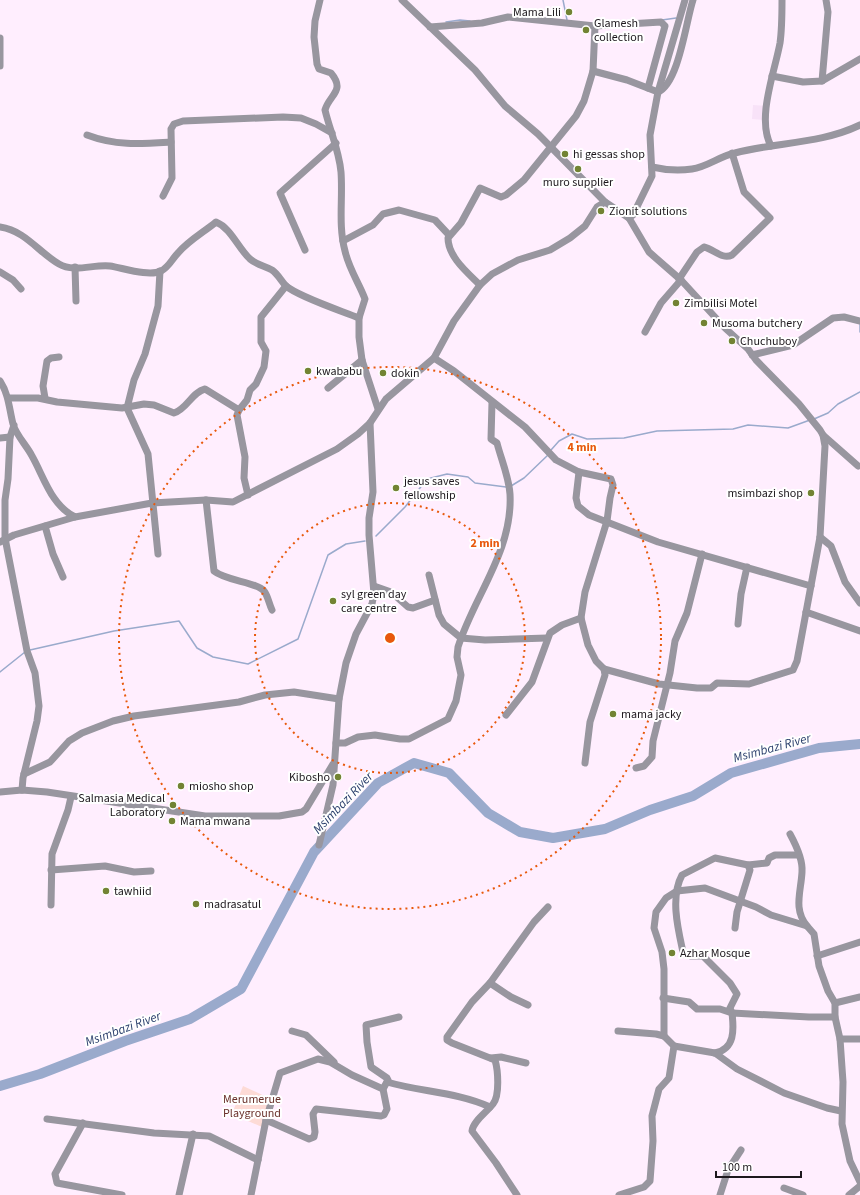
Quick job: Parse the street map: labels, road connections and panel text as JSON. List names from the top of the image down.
{
  "water": ["Msimbazi River"],
  "parks": ["Merumerue Playground"],
  "places": [
    "Mama Lili",
    "Glamesh collection",
    "hi gessas shop",
    "muro supplier",
    "Zionit solutions",
    "Zimbilisi Motel",
    "Musoma butchery",
    "Chuchuboy",
    "kwababu",
    "dokin",
    "jesus saves fellowship",
    "msimbazi shop",
    "syl green day care centre",
    "mama jacky",
    "Kibosho",
    "miosho shop",
    "Salmasia Medical Laboratory",
    "Mama mwana",
    "tawhiid",
    "madrasatul",
    "Azhar Mosque"
  ],
  "scale_bar": "100 m",
  "rings": ["4 min", "2 min"]
}
